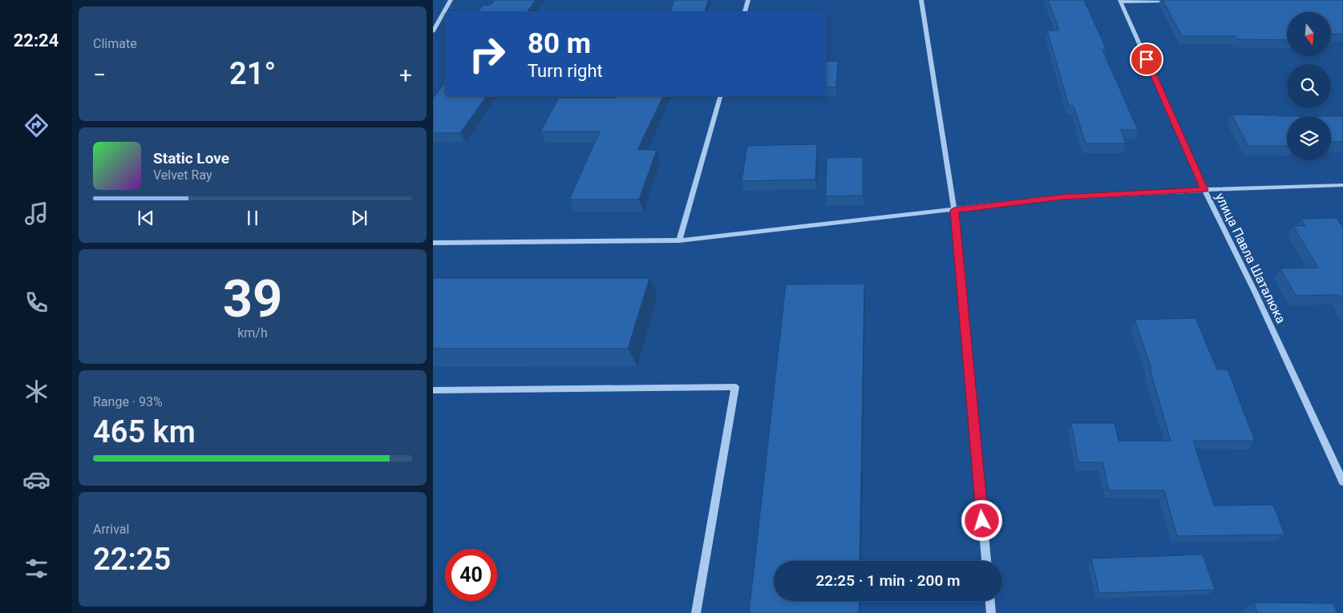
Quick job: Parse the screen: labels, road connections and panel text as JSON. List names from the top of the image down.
{
  "streets": {
    "street": ["улица Павла Шаталюка"]
  },
  "north": "bottom",
  "page": {
    "tabs": "22:24",
    "tile": [
      "Climate",
      ["39", "km/h"],
      ["Range · 93%", "465 km"],
      ["Arrival", "22:25"]
    ],
    "turn": ["80 m", "Turn right"],
    "heat": ["−", "21°", "+"],
    "song": ["Static Love", "Velvet Ray"],
    "limit": "40",
    "trip": "22:25 · 1 min · 200 m"
  }
}
